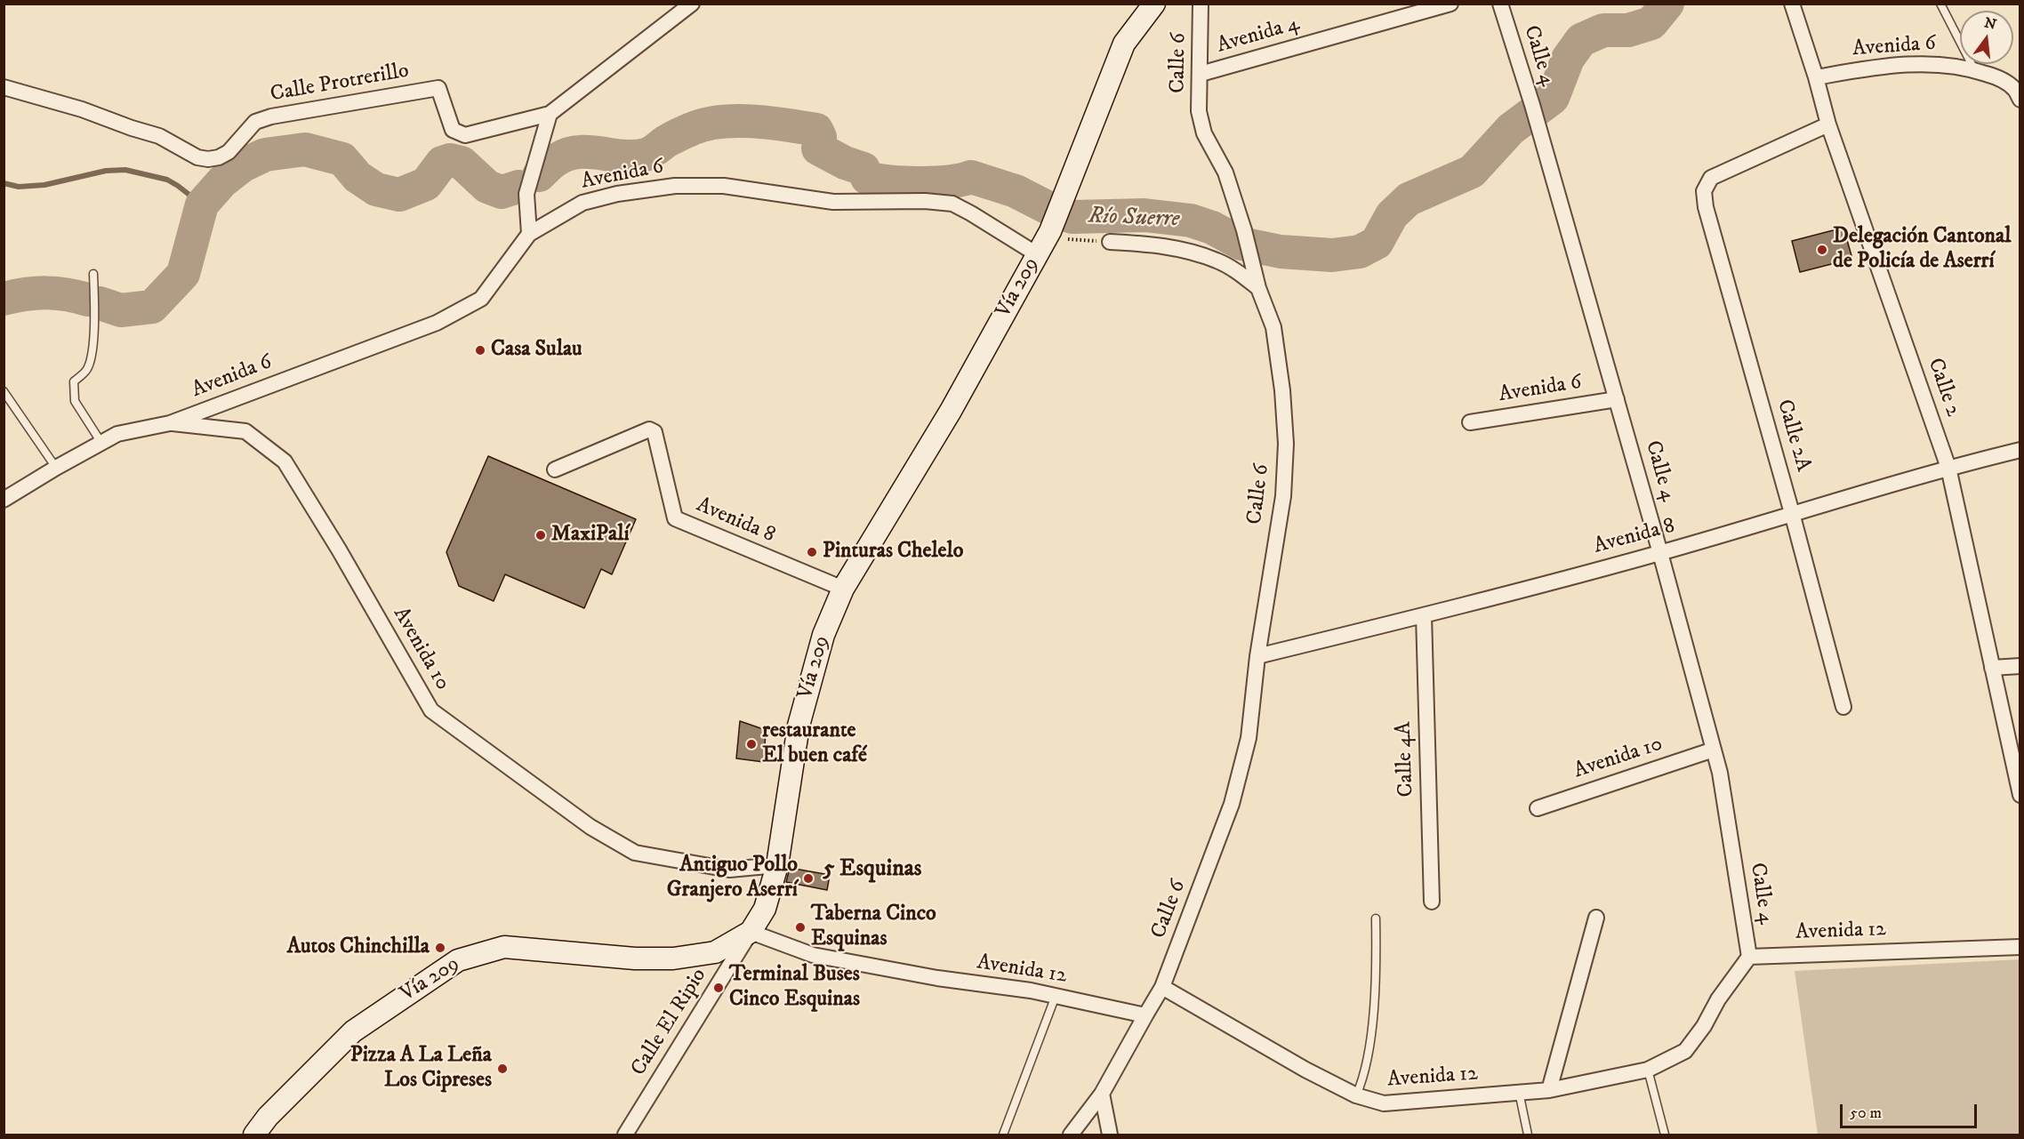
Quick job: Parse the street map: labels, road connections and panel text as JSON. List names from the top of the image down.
{
  "streets": {
    "main road": ["Vía 209"],
    "street": [
      "Avenida 4",
      "Avenida 6",
      "Calle 4",
      "Calle 6",
      "Calle Protrerillo",
      "Calle 2",
      "Calle 2A",
      "Avenida 8",
      "Avenida 10",
      "Calle 4A",
      "Avenida 12",
      "Calle El Ripio"
    ]
  },
  "crossings": [
    ["Avenida 4", "Calle 6"],
    ["Avenida 6", "Calle 4"],
    ["Avenida 6", "Vía 209"],
    ["Avenida 6", "Calle 2"],
    ["Avenida 6", "Avenida 10"],
    ["Calle 4", "Avenida 8"],
    ["Calle 4", "Avenida 10"],
    ["Calle 4", "Avenida 12"],
    ["Calle 6", "Avenida 8"],
    ["Calle 6", "Avenida 12"],
    ["Vía 209", "Avenida 8"],
    ["Vía 209", "Avenida 10"],
    ["Vía 209", "Avenida 12"],
    ["Vía 209", "Calle El Ripio"],
    ["Calle 2", "Calle 2A"],
    ["Calle 2", "Avenida 8"],
    ["Calle 2A", "Avenida 8"],
    ["Avenida 8", "Calle 4A"],
    ["Avenida 12", "Calle El Ripio"]
  ],
  "districts": ["5 Esquinas"],
  "water": ["Río Suerre"],
  "places": [
    "Delegación Cantonal de Policía de Aserrí",
    "Casa Sulau",
    "MaxiPalí",
    "Pinturas Chelelo",
    "restaurante El buen café",
    "Antiguo Pollo Granjero Aserrí",
    "Taberna Cinco Esquinas",
    "Autos Chinchilla",
    "Terminal Buses Cinco Esquinas",
    "Pizza A La Leña Los Cipreses"
  ],
  "scale_bar": "50 m",
  "north": "top"
}
